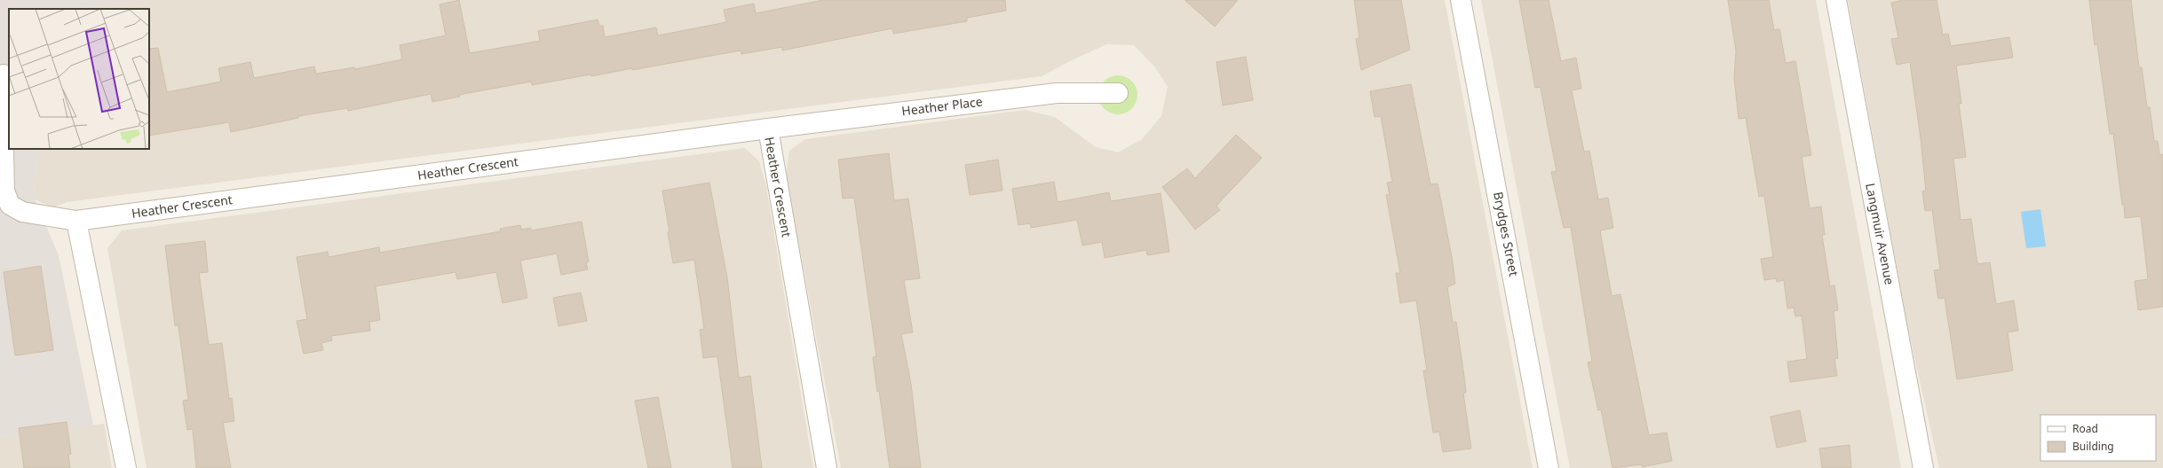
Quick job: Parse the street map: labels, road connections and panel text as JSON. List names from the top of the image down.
{
  "streets": {
    "street": [
      "Heather Place",
      "Heather Crescent",
      "Brydges Street",
      "Langmuir Avenue"
    ]
  },
  "crossings": [
    ["Heather Place", "Heather Crescent"]
  ],
  "legend": ["Road", "Building"]
}
